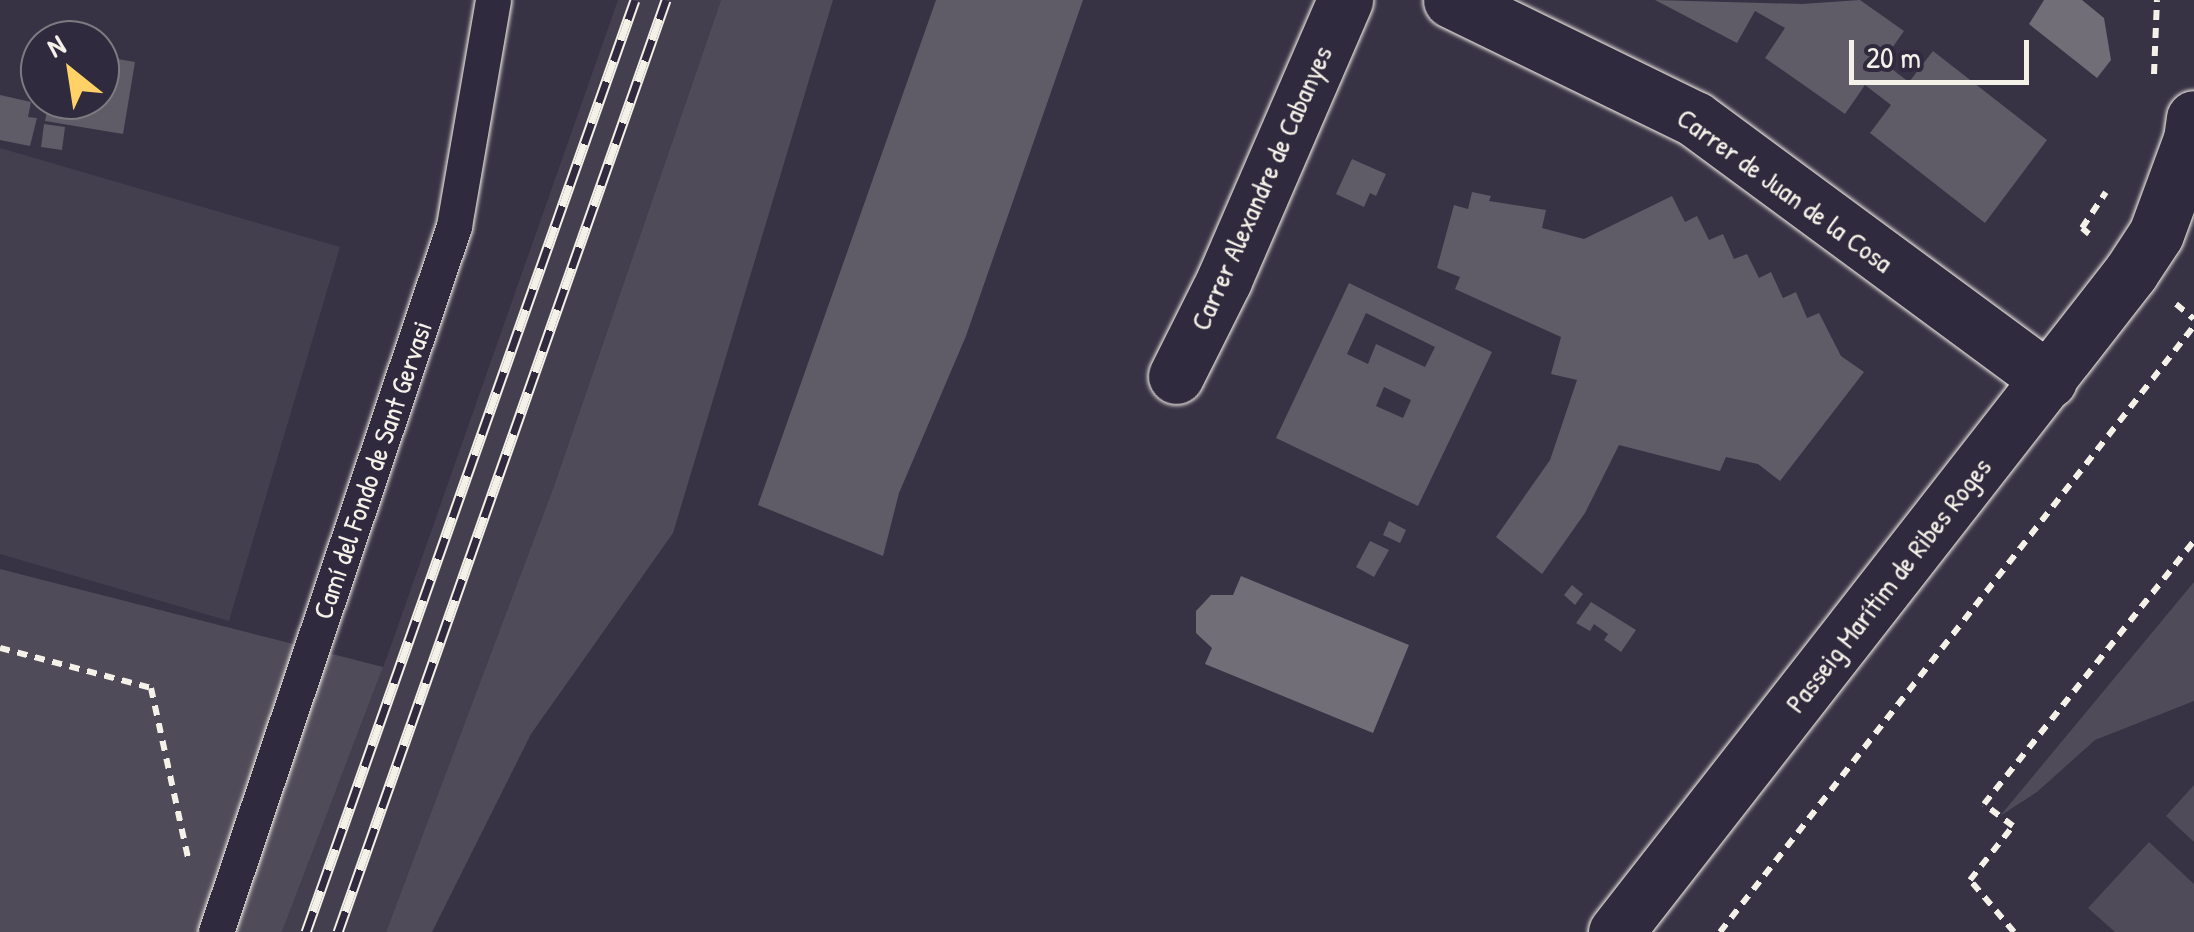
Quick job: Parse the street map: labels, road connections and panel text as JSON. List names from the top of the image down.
{
  "streets": {
    "street": ["Carrer Alexandre de Cabanyes", "Carrer de Juan de la Cosa", "Passeig Marítim de Ribes Roges"],
    "lane": ["Camí del Fondo de Sant Gervasi"]
  },
  "crossings": [
    ["Carrer de Juan de la Cosa", "Passeig Marítim de Ribes Roges"]
  ],
  "scale_bar": "20 m",
  "north": "top left"
}
